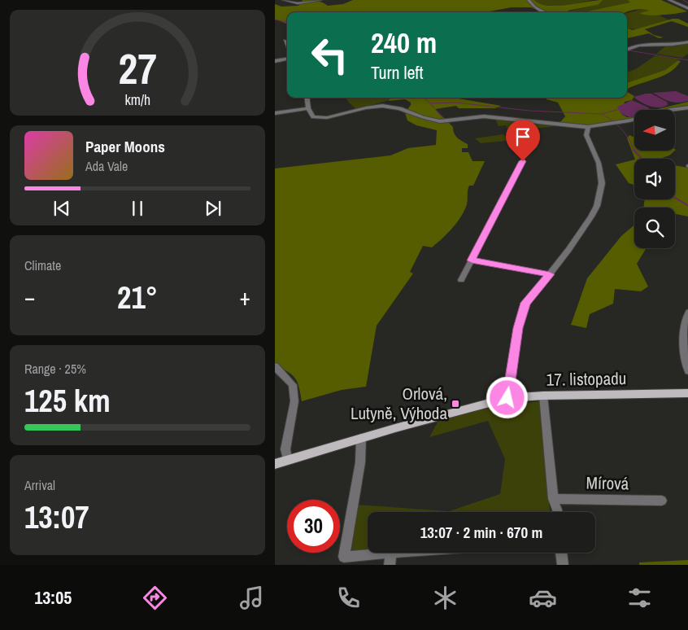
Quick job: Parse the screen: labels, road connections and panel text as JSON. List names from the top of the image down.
{
  "streets": {
    "main road": ["17. listopadu"],
    "street": ["Mírová"]
  },
  "places": {
    "transit": ["Orlová, Lutyně, Výhoda"]
  },
  "north": "left",
  "page": {
    "turn": ["240 m", "Turn left"],
    "song": ["Paper Moons", "Ada Vale"],
    "tile": [
      "Climate",
      ["Range · 25%", "125 km"],
      ["Arrival", "13:07"]
    ],
    "heat": ["−", "21°", "+"],
    "limit": "30",
    "trip": "13:07 · 2 min · 670 m",
    "tabs": "13:05",
    "gauge": ["27", "km/h"]
  }
}
